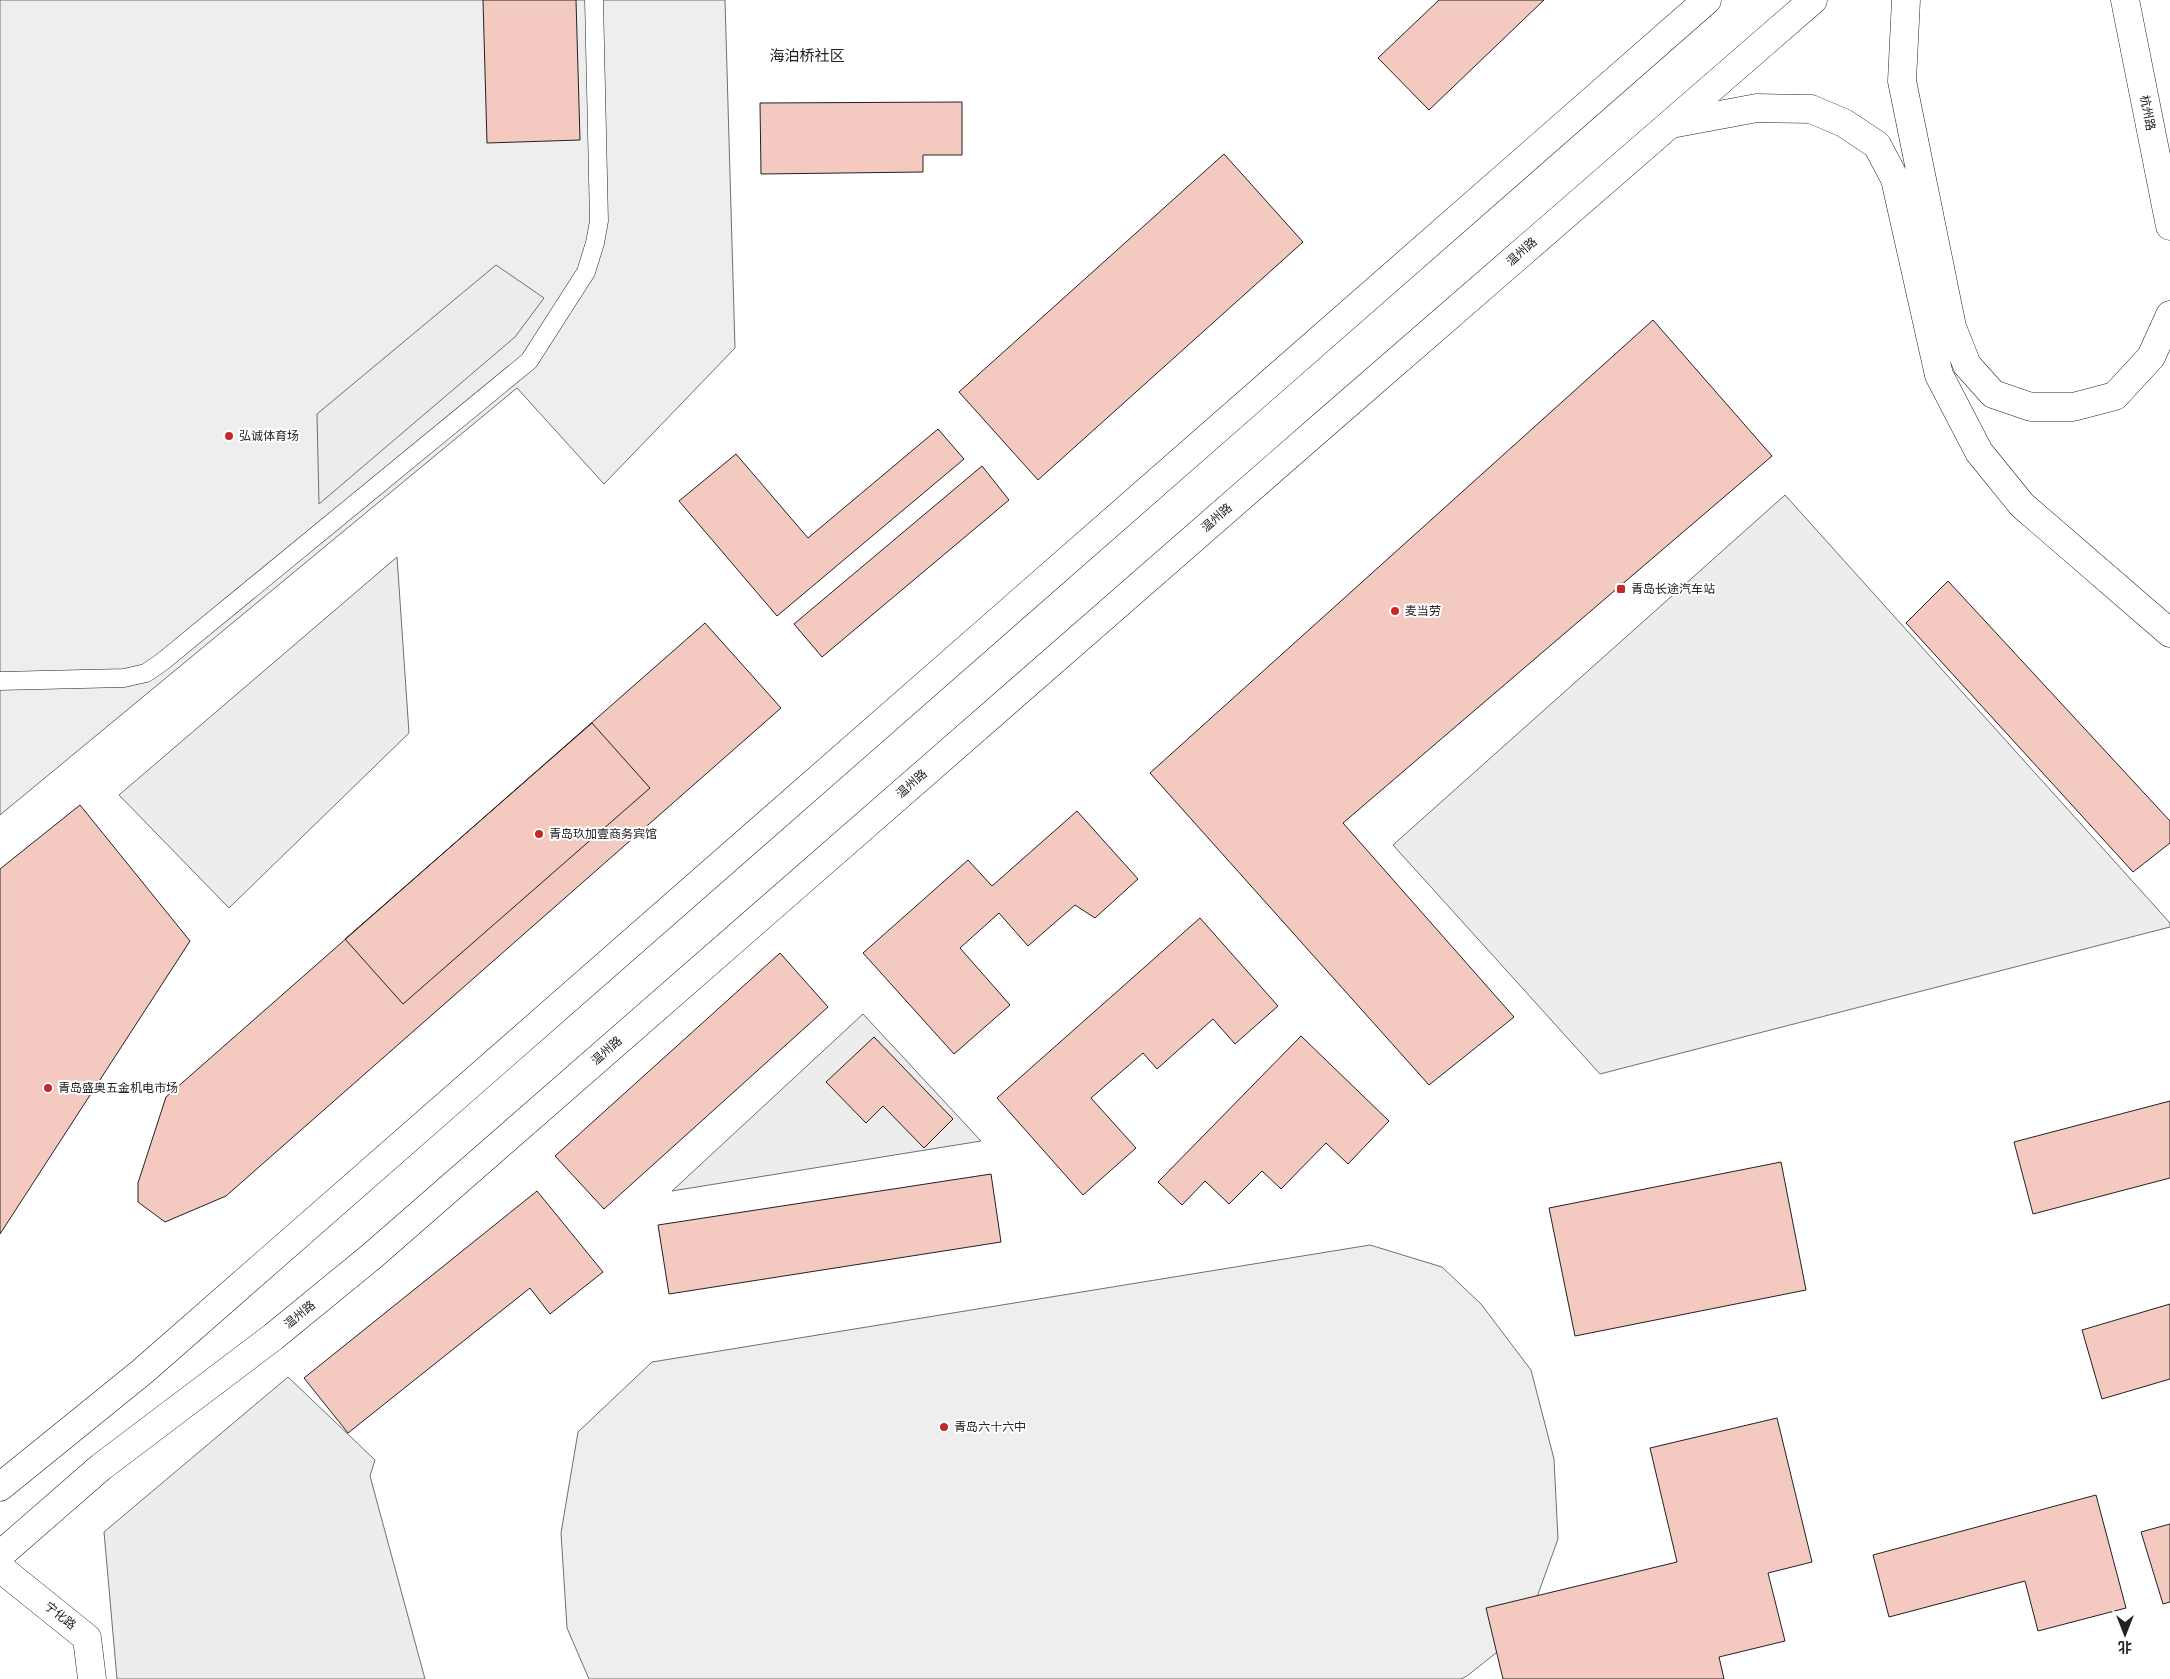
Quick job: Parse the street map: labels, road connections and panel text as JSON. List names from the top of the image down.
{
  "streets": {
    "main road": ["杭州路", "温州路", "宁化路"]
  },
  "districts": ["海泊桥社区"],
  "places": {
    "other": [
      "弘诚体育场",
      "麦当劳",
      "青岛玖加壹商务宾馆",
      "青岛盛奥五金机电市场",
      "青岛六十六中"
    ],
    "transit": ["青岛长途汽车站"]
  },
  "north": "bottom"
}
